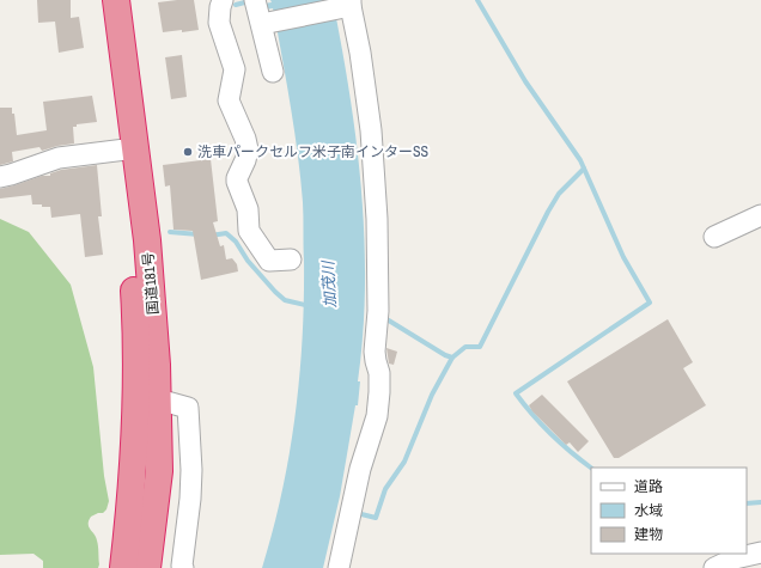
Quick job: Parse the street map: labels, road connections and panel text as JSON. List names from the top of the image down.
{
  "streets": {
    "highway": ["国道181号"]
  },
  "water": ["加茂川"],
  "places": ["洗車パークセルフ米子南インターSS"],
  "legend": ["道路", "水域", "建物"]
}
